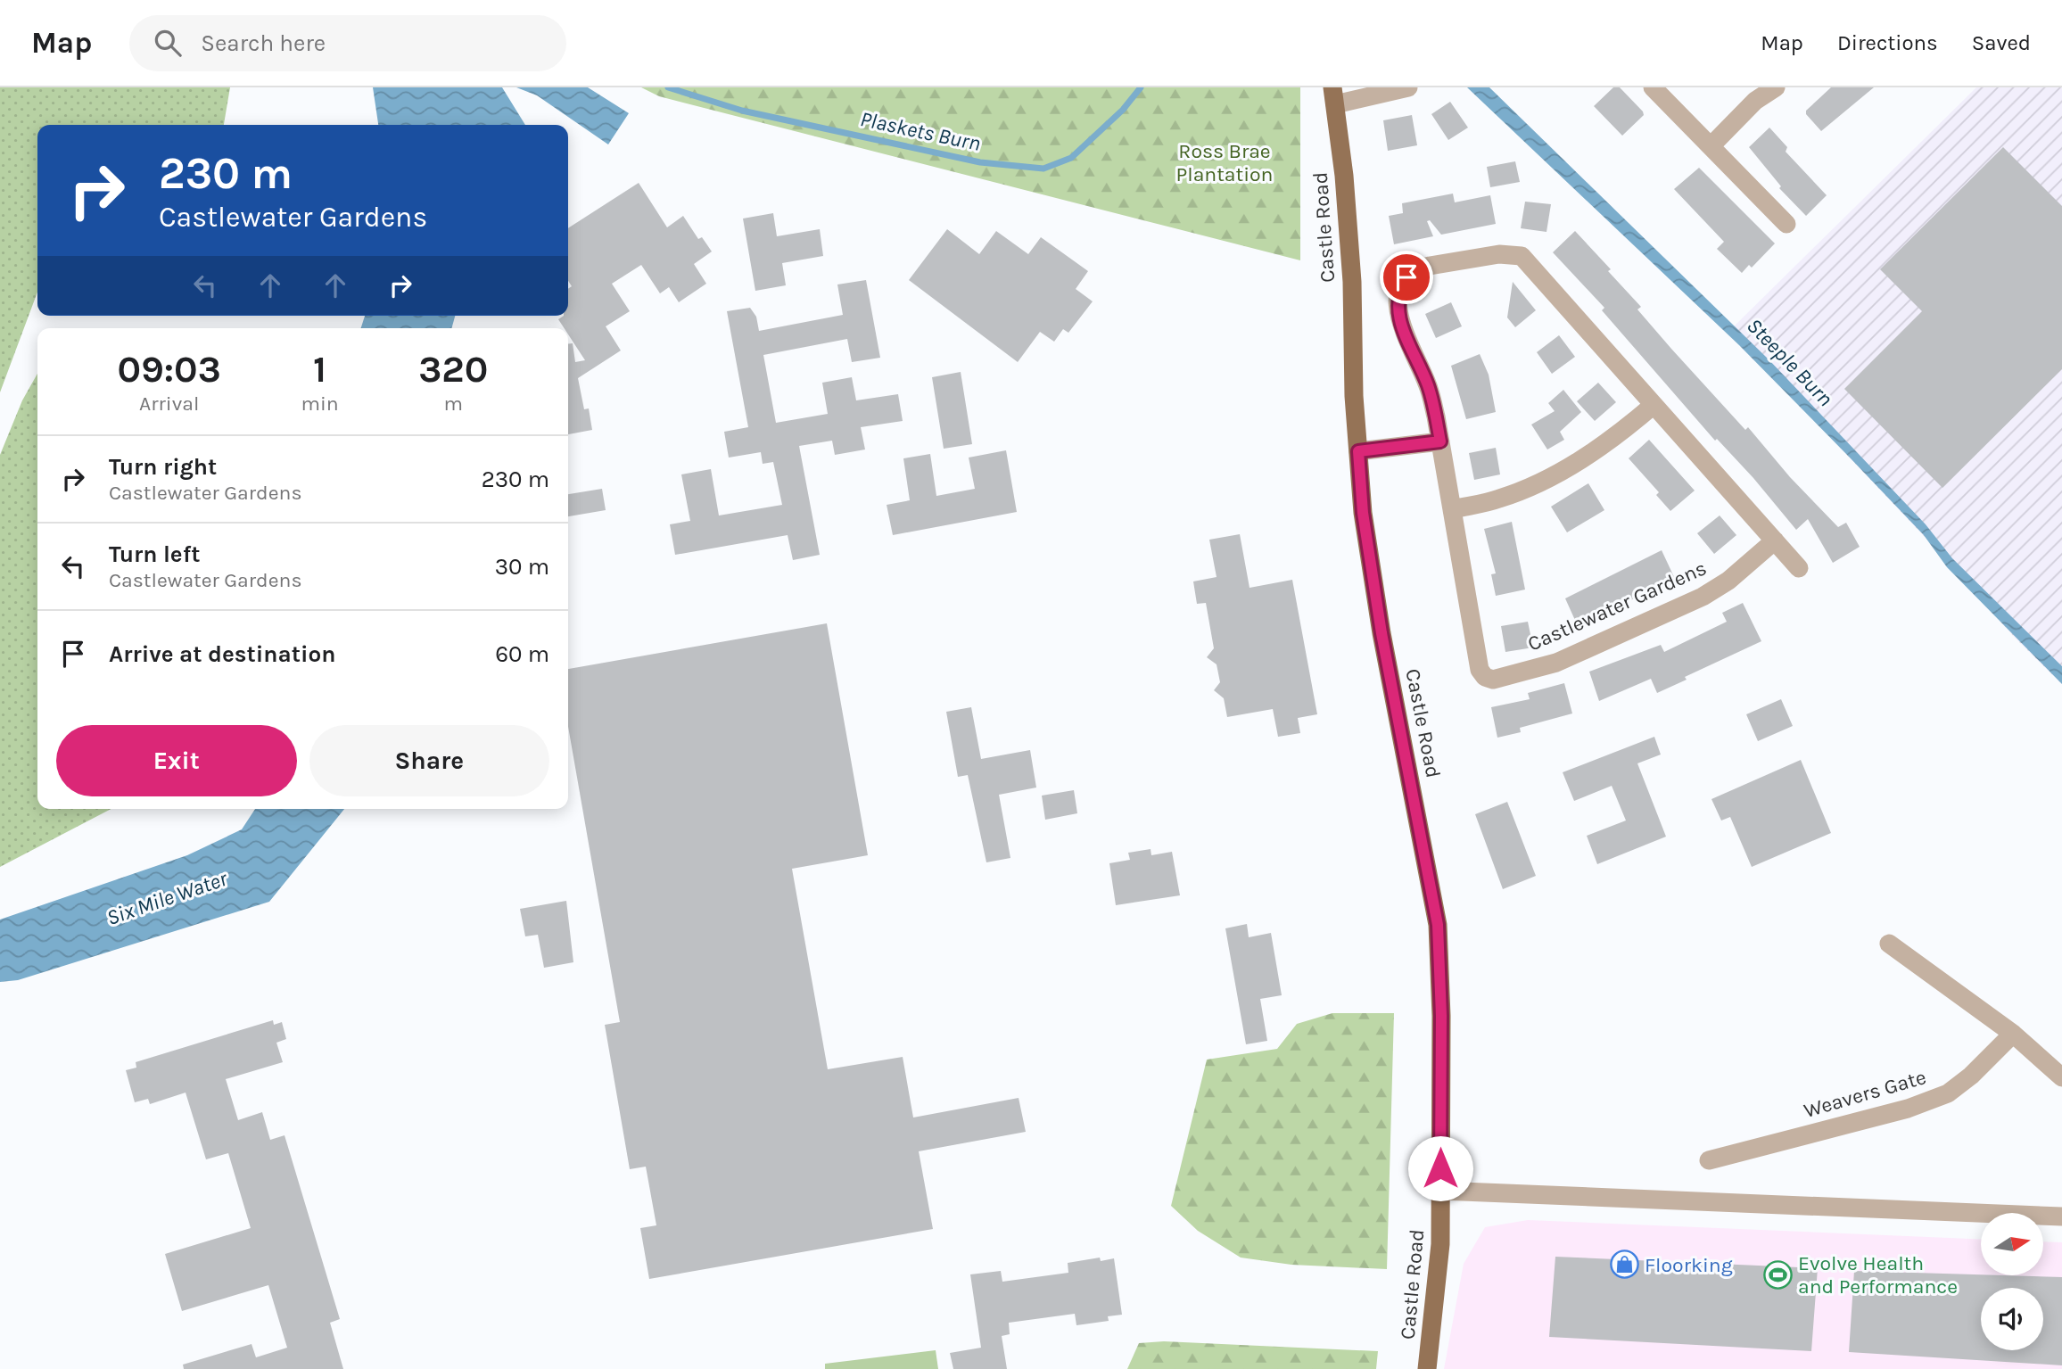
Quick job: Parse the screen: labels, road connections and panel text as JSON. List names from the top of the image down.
{
  "streets": {
    "main road": ["Castle Road"],
    "street": ["Castlewater Gardens", "Weavers Gate"]
  },
  "water": ["Plaskets Burn", "Steeple Burn", "Six Mile Water"],
  "parks": ["Ross Brae Plantation"],
  "places": {
    "shop": ["Floorking"],
    "sports": ["Evolve Health and Performance"]
  },
  "north": "right",
  "page": {
    "header": "Map",
    "search": "Search here",
    "nav": ["Map", "Directions", "Saved"],
    "turn": ["230 m", "Castlewater Gardens"],
    "eta": [
      "09:03",
      "Arrival",
      "1",
      "min",
      "320",
      "m"
    ],
    "list": [
      {
        "name": "Turn right",
        "note": "Castlewater Gardens",
        "value": "230 m"
      },
      {
        "name": "Turn left",
        "note": "Castlewater Gardens",
        "value": "30 m"
      },
      {
        "name": "Arrive at destination",
        "value": "60 m"
      }
    ],
    "buttons": ["Exit", "Share"]
  }
}
